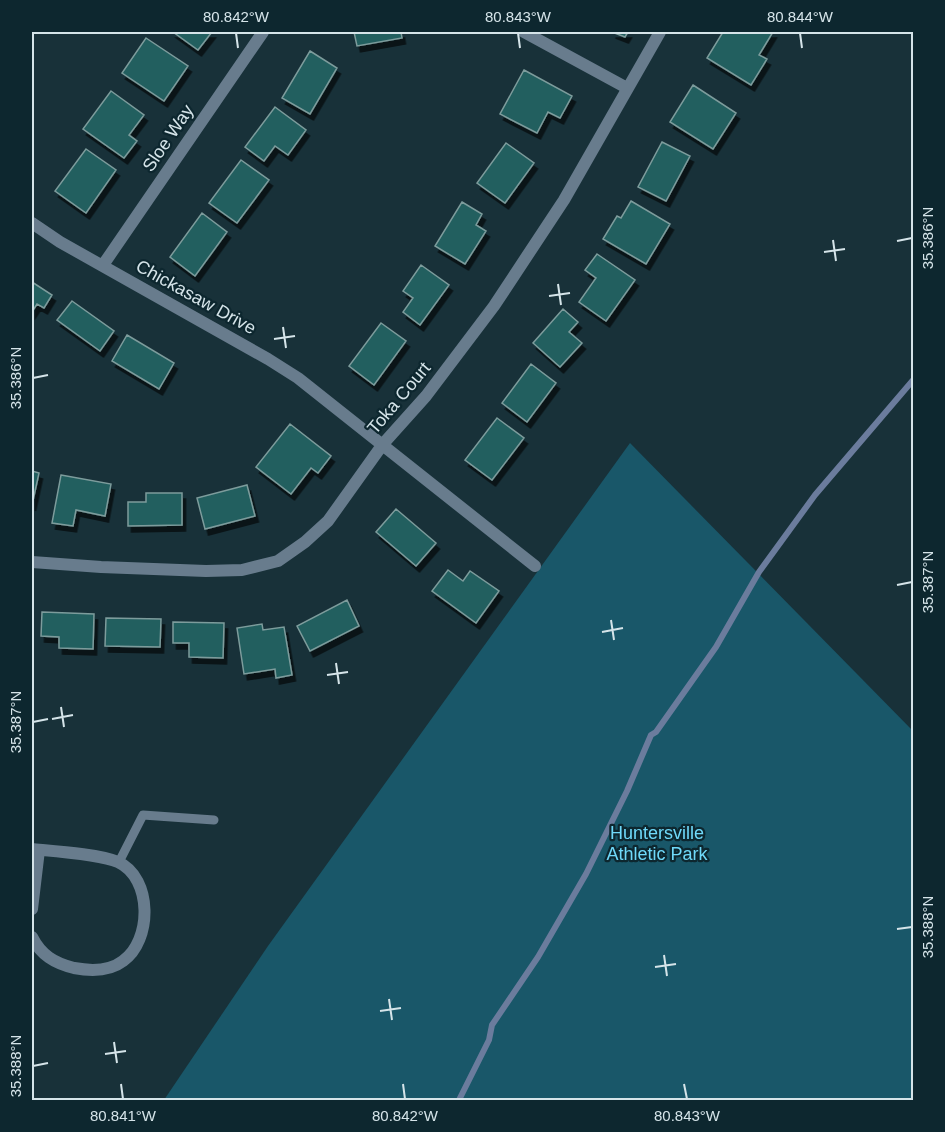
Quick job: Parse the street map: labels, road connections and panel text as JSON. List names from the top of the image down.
{
  "streets": {
    "street": ["Sloe Way", "Chickasaw Drive", "Toka Court"]
  },
  "crossings": [
    ["Sloe Way", "Chickasaw Drive"],
    ["Chickasaw Drive", "Toka Court"]
  ],
  "parks": ["Huntersville Athletic Park"],
  "coordinates": [
    "80.842°W",
    "80.843°W",
    "80.844°W",
    "35.386°N",
    "35.387°N",
    "35.388°N",
    "80.841°W"
  ]
}
